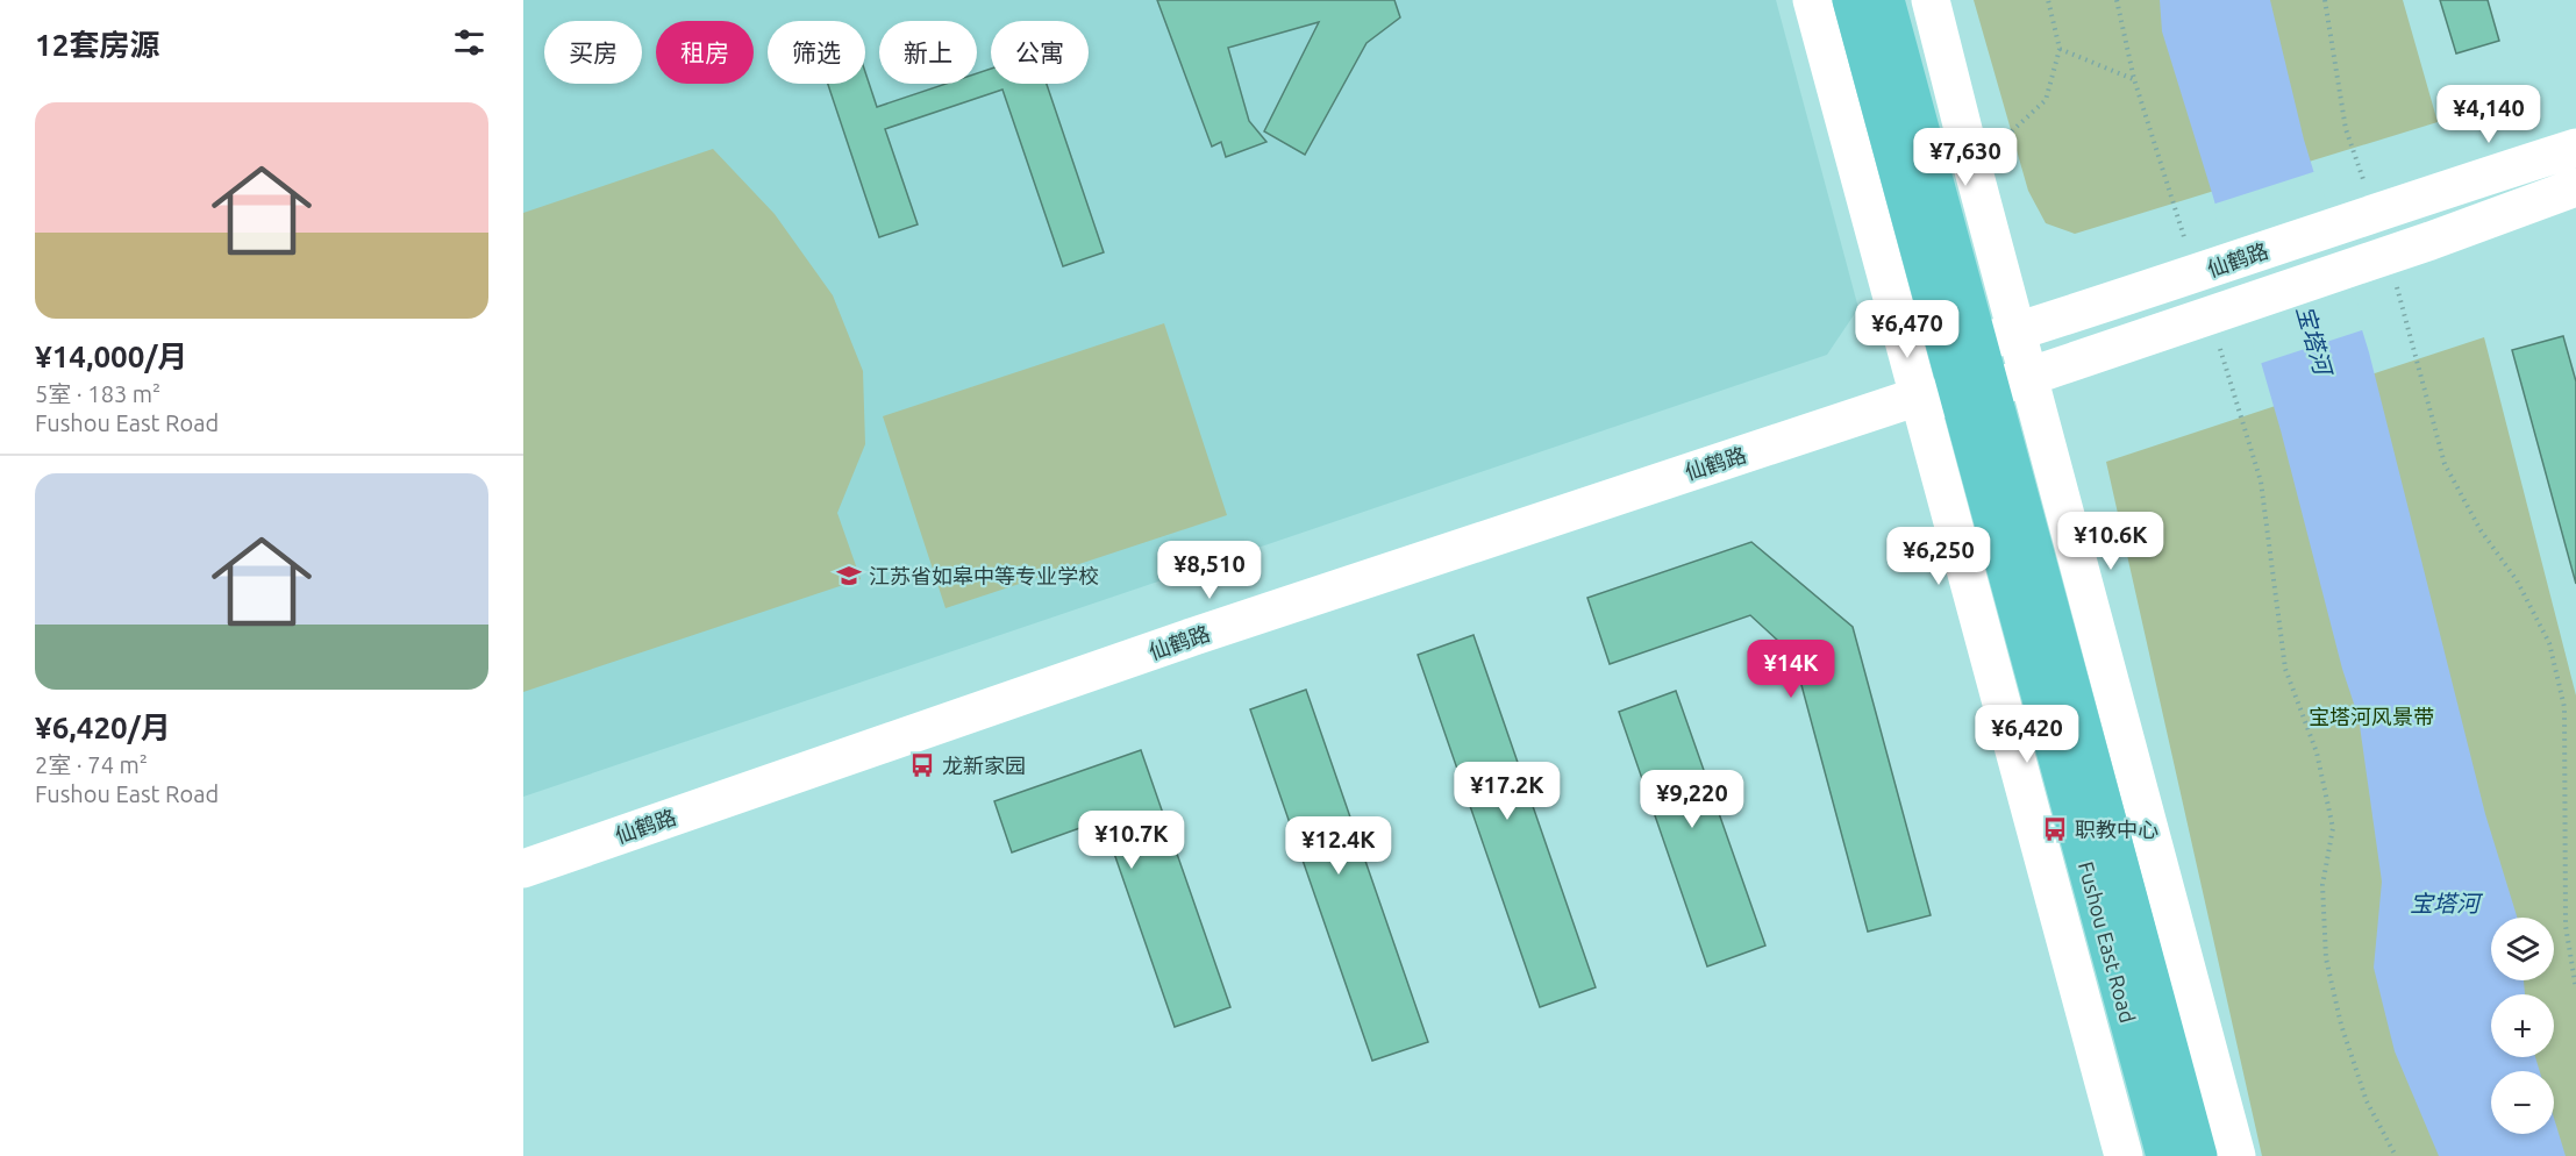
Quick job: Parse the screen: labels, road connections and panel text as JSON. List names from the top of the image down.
{
  "streets": {
    "main road": ["Fushou East Road"],
    "street": ["仙鹤路"]
  },
  "crossings": [
    ["仙鹤路", "Fushou East Road"]
  ],
  "water": ["宝塔河"],
  "parks": ["宝塔河风景带"],
  "places": {
    "school or university": ["江苏省如皋中等专业学校"],
    "bus stop": ["龙新家园", "职教中心"]
  },
  "page": {
    "heading": "12套房源",
    "chip": [
      "买房",
      "租房",
      "筛选",
      "新上",
      "公寓"
    ],
    "list": [
      {
        "name": "¥14,000/月",
        "note": "5室 · 183 m² · Fushou East Road"
      },
      {
        "name": "¥6,420/月",
        "note": "2室 · 74 m² · Fushou East Road"
      }
    ],
    "price": [
      "¥4,140",
      "¥7,630",
      "¥6,470",
      "¥10.6K",
      "¥6,250",
      "¥8,510",
      "¥14K",
      "¥6,420",
      "¥17.2K",
      "¥9,220",
      "¥10.7K",
      "¥12.4K"
    ],
    "map_buttons": ["+", "−"]
  }
}
